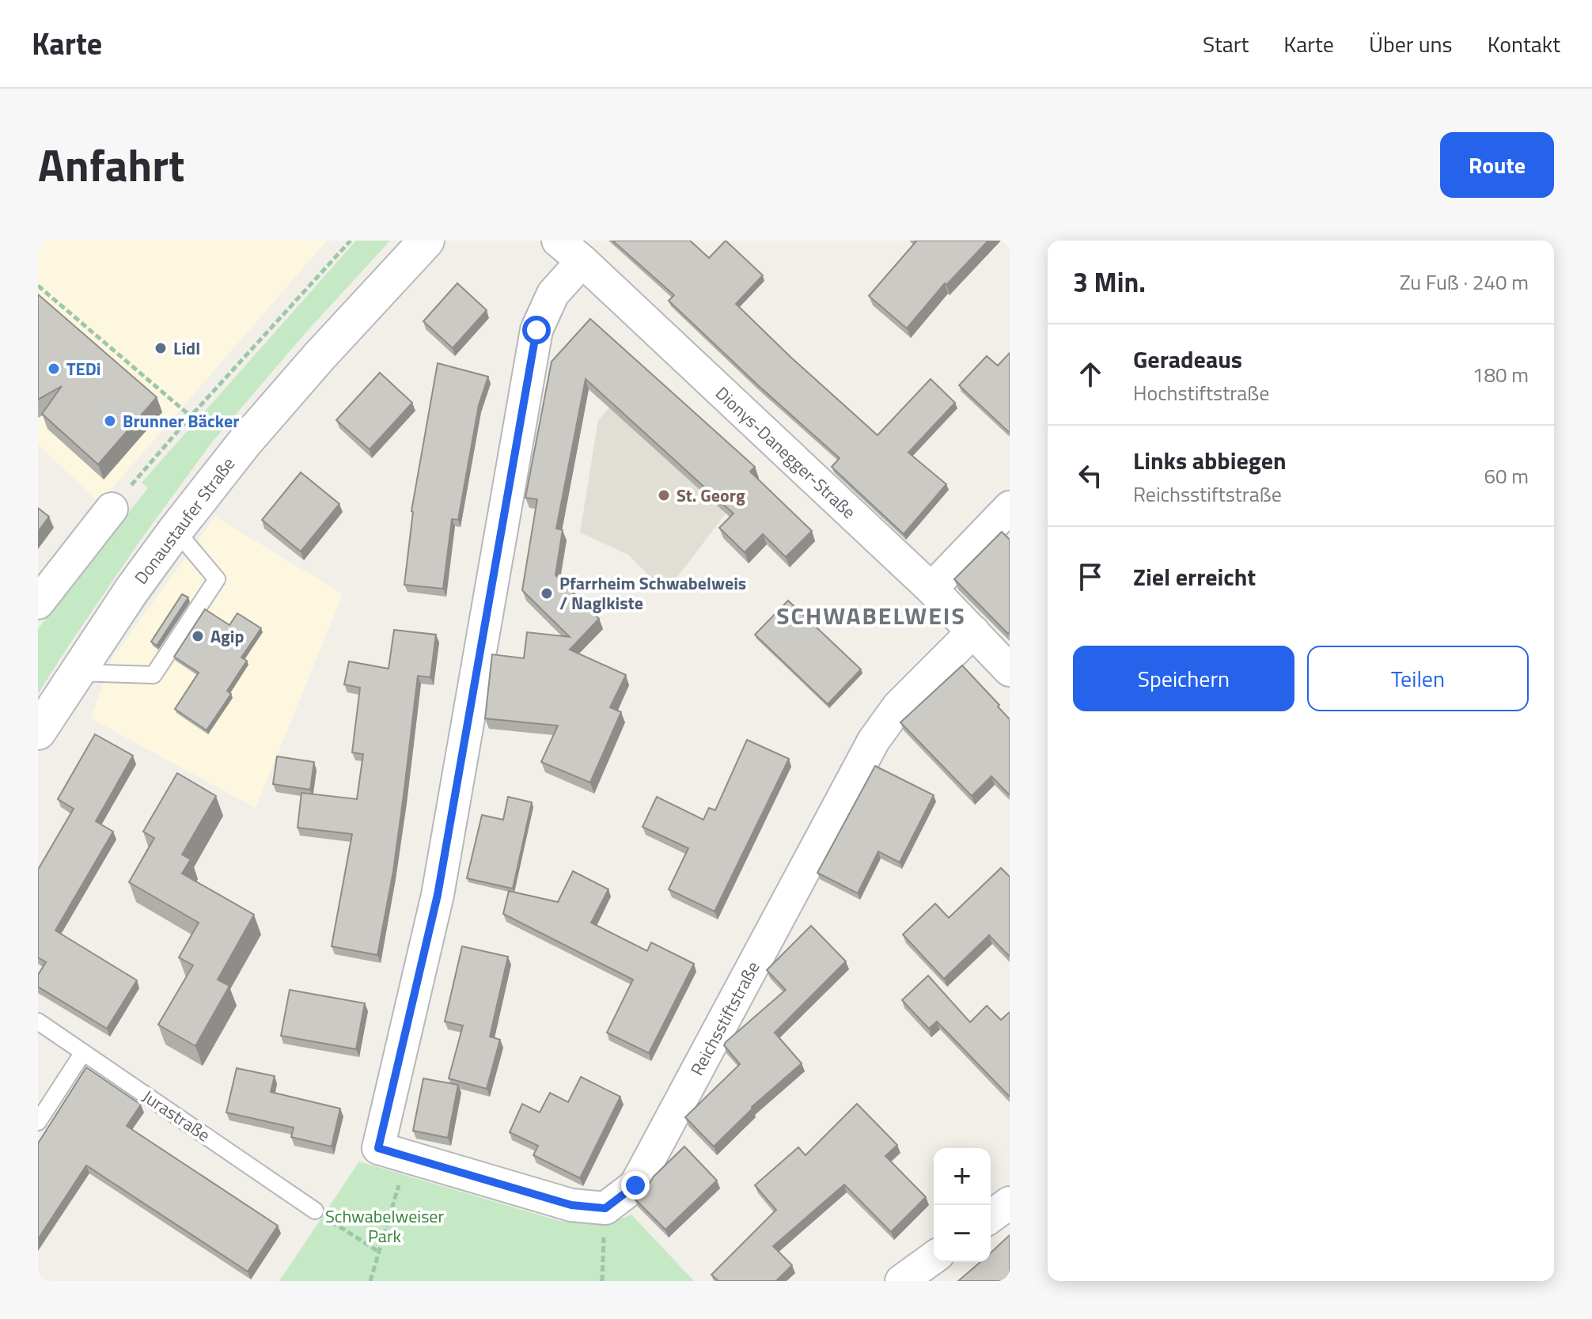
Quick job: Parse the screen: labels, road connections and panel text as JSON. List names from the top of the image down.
{
  "streets": {
    "main road": ["Donaustaufer Straße"],
    "street": ["Dionys-Danegger-Straße", "Reichsstiftstraße"],
    "lane": ["Jurastraße"]
  },
  "crossings": [
    ["Dionys-Danegger-Straße", "Reichsstiftstraße"]
  ],
  "districts": ["SCHWABELWEIS"],
  "parks": ["Schwabelweiser Park"],
  "places": [
    "Lidl",
    "TEDi",
    "Brunner Bäcker",
    "St. Georg",
    "Pfarrheim Schwabelweis / Naglkiste",
    "Agip"
  ],
  "page": {
    "header": "Karte",
    "nav": [
      "Start",
      "Karte",
      "Über uns",
      "Kontakt"
    ],
    "title": "Anfahrt",
    "buttons": [
      "Route",
      ["Speichern", "Teilen"]
    ],
    "heading": ["3 Min.", "Zu Fuß · 240 m"],
    "list": [
      ["Geradeaus", "Hochstiftstraße", "180 m"],
      ["Links abbiegen", "Reichsstiftstraße", "60 m"],
      "Ziel erreicht"
    ],
    "map_buttons": ["+", "−"]
  }
}
